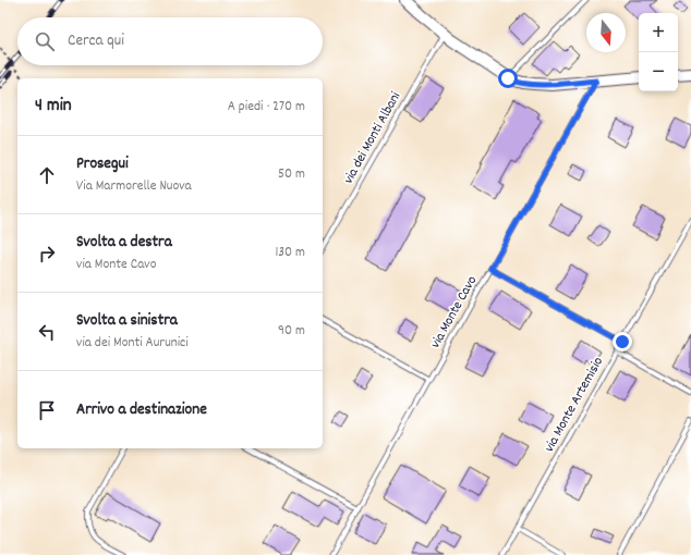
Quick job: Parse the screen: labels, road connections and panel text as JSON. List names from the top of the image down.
{
  "streets": {
    "lane": ["via dei Monti Albani", "via Monte Cavo", "via Monte Artemisio"]
  },
  "north": "bottom",
  "page": {
    "map_buttons": ["+", "−"],
    "search": "Cerca qui",
    "heading": ["4 min", "A piedi · 270 m"],
    "list": [
      ["Prosegui", "Via Marmorelle Nuova", "50 m"],
      ["Svolta a destra", "via Monte Cavo", "130 m"],
      ["Svolta a sinistra", "via dei Monti Aurunici", "90 m"],
      "Arrivo a destinazione"
    ]
  }
}
